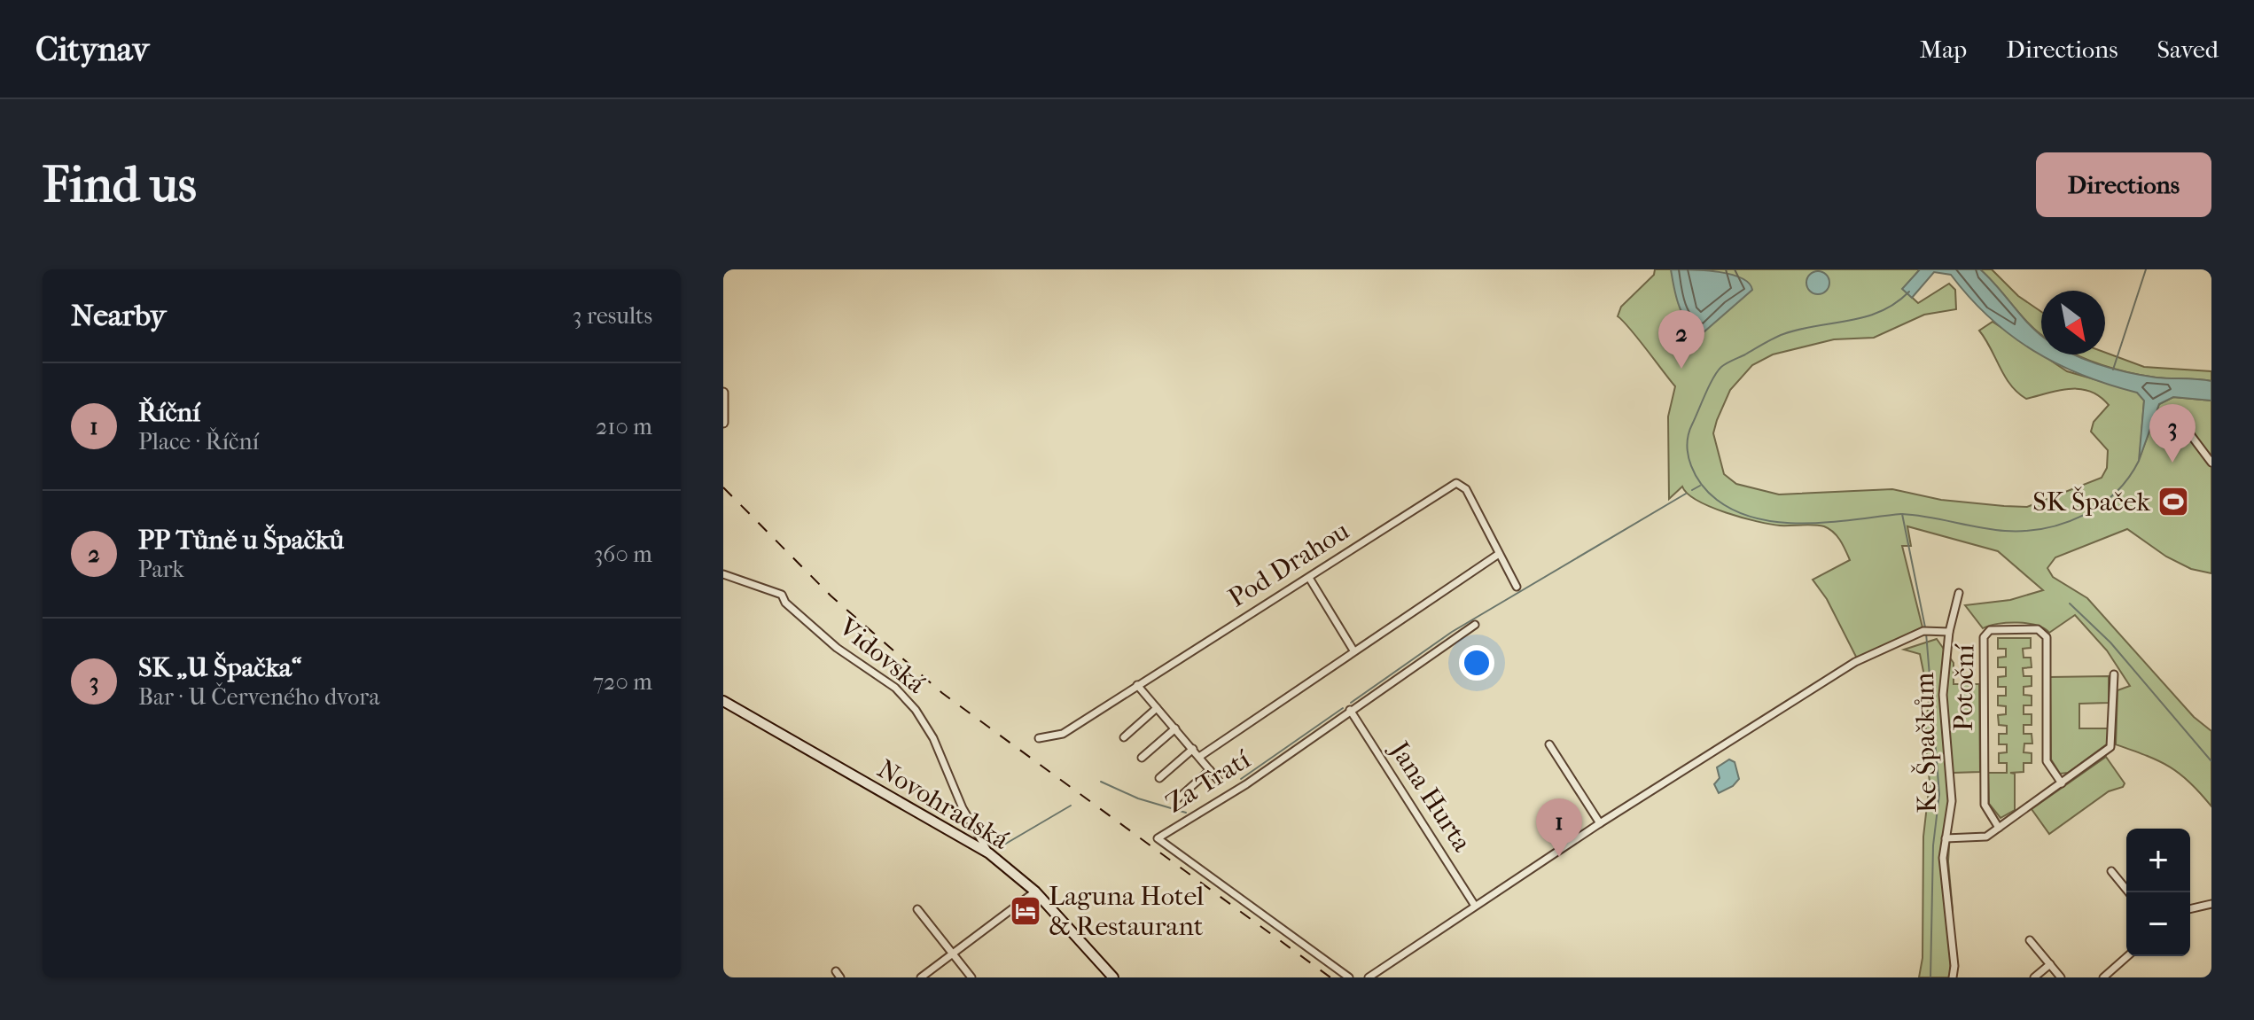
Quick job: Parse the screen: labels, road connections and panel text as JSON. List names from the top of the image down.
{
  "streets": {
    "main road": ["Novohradská"],
    "street": [
      "Pod Drahou",
      "Vidovská",
      "Potoční",
      "Ke Špačkům",
      "Za Tratí",
      "Jana Hurta"
    ]
  },
  "crossings": [
    ["Vidovská", "Novohradská"],
    ["Za Tratí", "Jana Hurta"]
  ],
  "places": {
    "sports": ["SK Špaček"],
    "hotel": ["Laguna Hotel & Restaurant"]
  },
  "north": "bottom right",
  "page": {
    "header": "Citynav",
    "nav": ["Map", "Directions", "Saved"],
    "buttons": "Directions",
    "title": "Find us",
    "heading": ["Nearby", "3 results"],
    "pins": ["2", "3", "1"],
    "list": [
      {
        "mark": "1",
        "name": "Říční",
        "note": "Place · Říční",
        "value": "210 m"
      },
      {
        "mark": "2",
        "name": "PP Tůně u Špačků",
        "note": "Park",
        "value": "360 m"
      },
      {
        "mark": "3",
        "name": "SK „U Špačka“",
        "note": "Bar · U Červeného dvora",
        "value": "720 m"
      }
    ],
    "map_buttons": ["+", "−"]
  }
}
